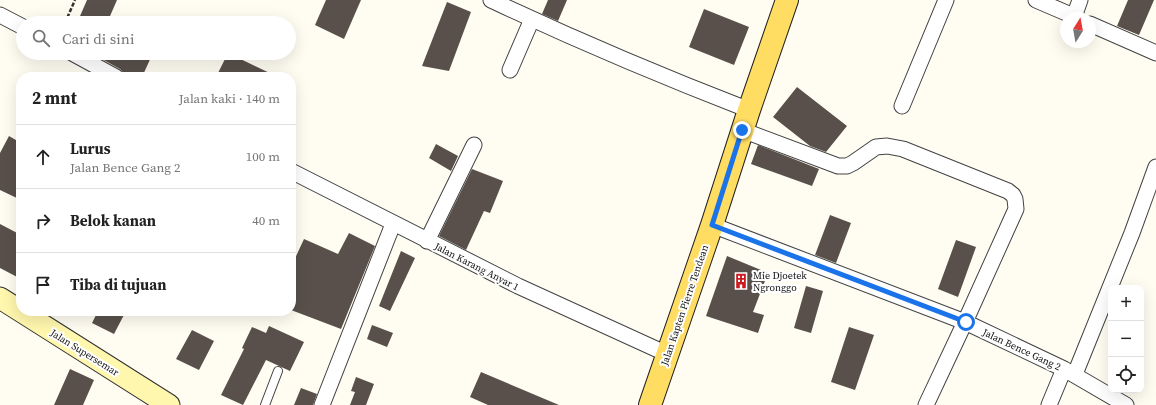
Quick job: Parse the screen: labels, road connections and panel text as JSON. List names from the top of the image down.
{
  "streets": {
    "main road": ["Jalan Kapten Pierre Tendean", "Jalan Supersemar"],
    "street": ["Jalan Karang Anyar 1", "Jalan Bence Gang 2"]
  },
  "crossings": [
    ["Jalan Karang Anyar 1", "Jalan Kapten Pierre Tendean"],
    ["Jalan Kapten Pierre Tendean", "Jalan Bence Gang 2"]
  ],
  "places": {
    "building": ["Mie Djoetek Ngronggo"]
  },
  "north": "top",
  "page": {
    "search": "Cari di sini",
    "heading": ["2 mnt", "Jalan kaki · 140 m"],
    "list": [
      ["Lurus", "Jalan Bence Gang 2", "100 m"],
      ["Belok kanan", "40 m"],
      "Tiba di tujuan"
    ],
    "map_buttons": ["+", "−"]
  }
}
